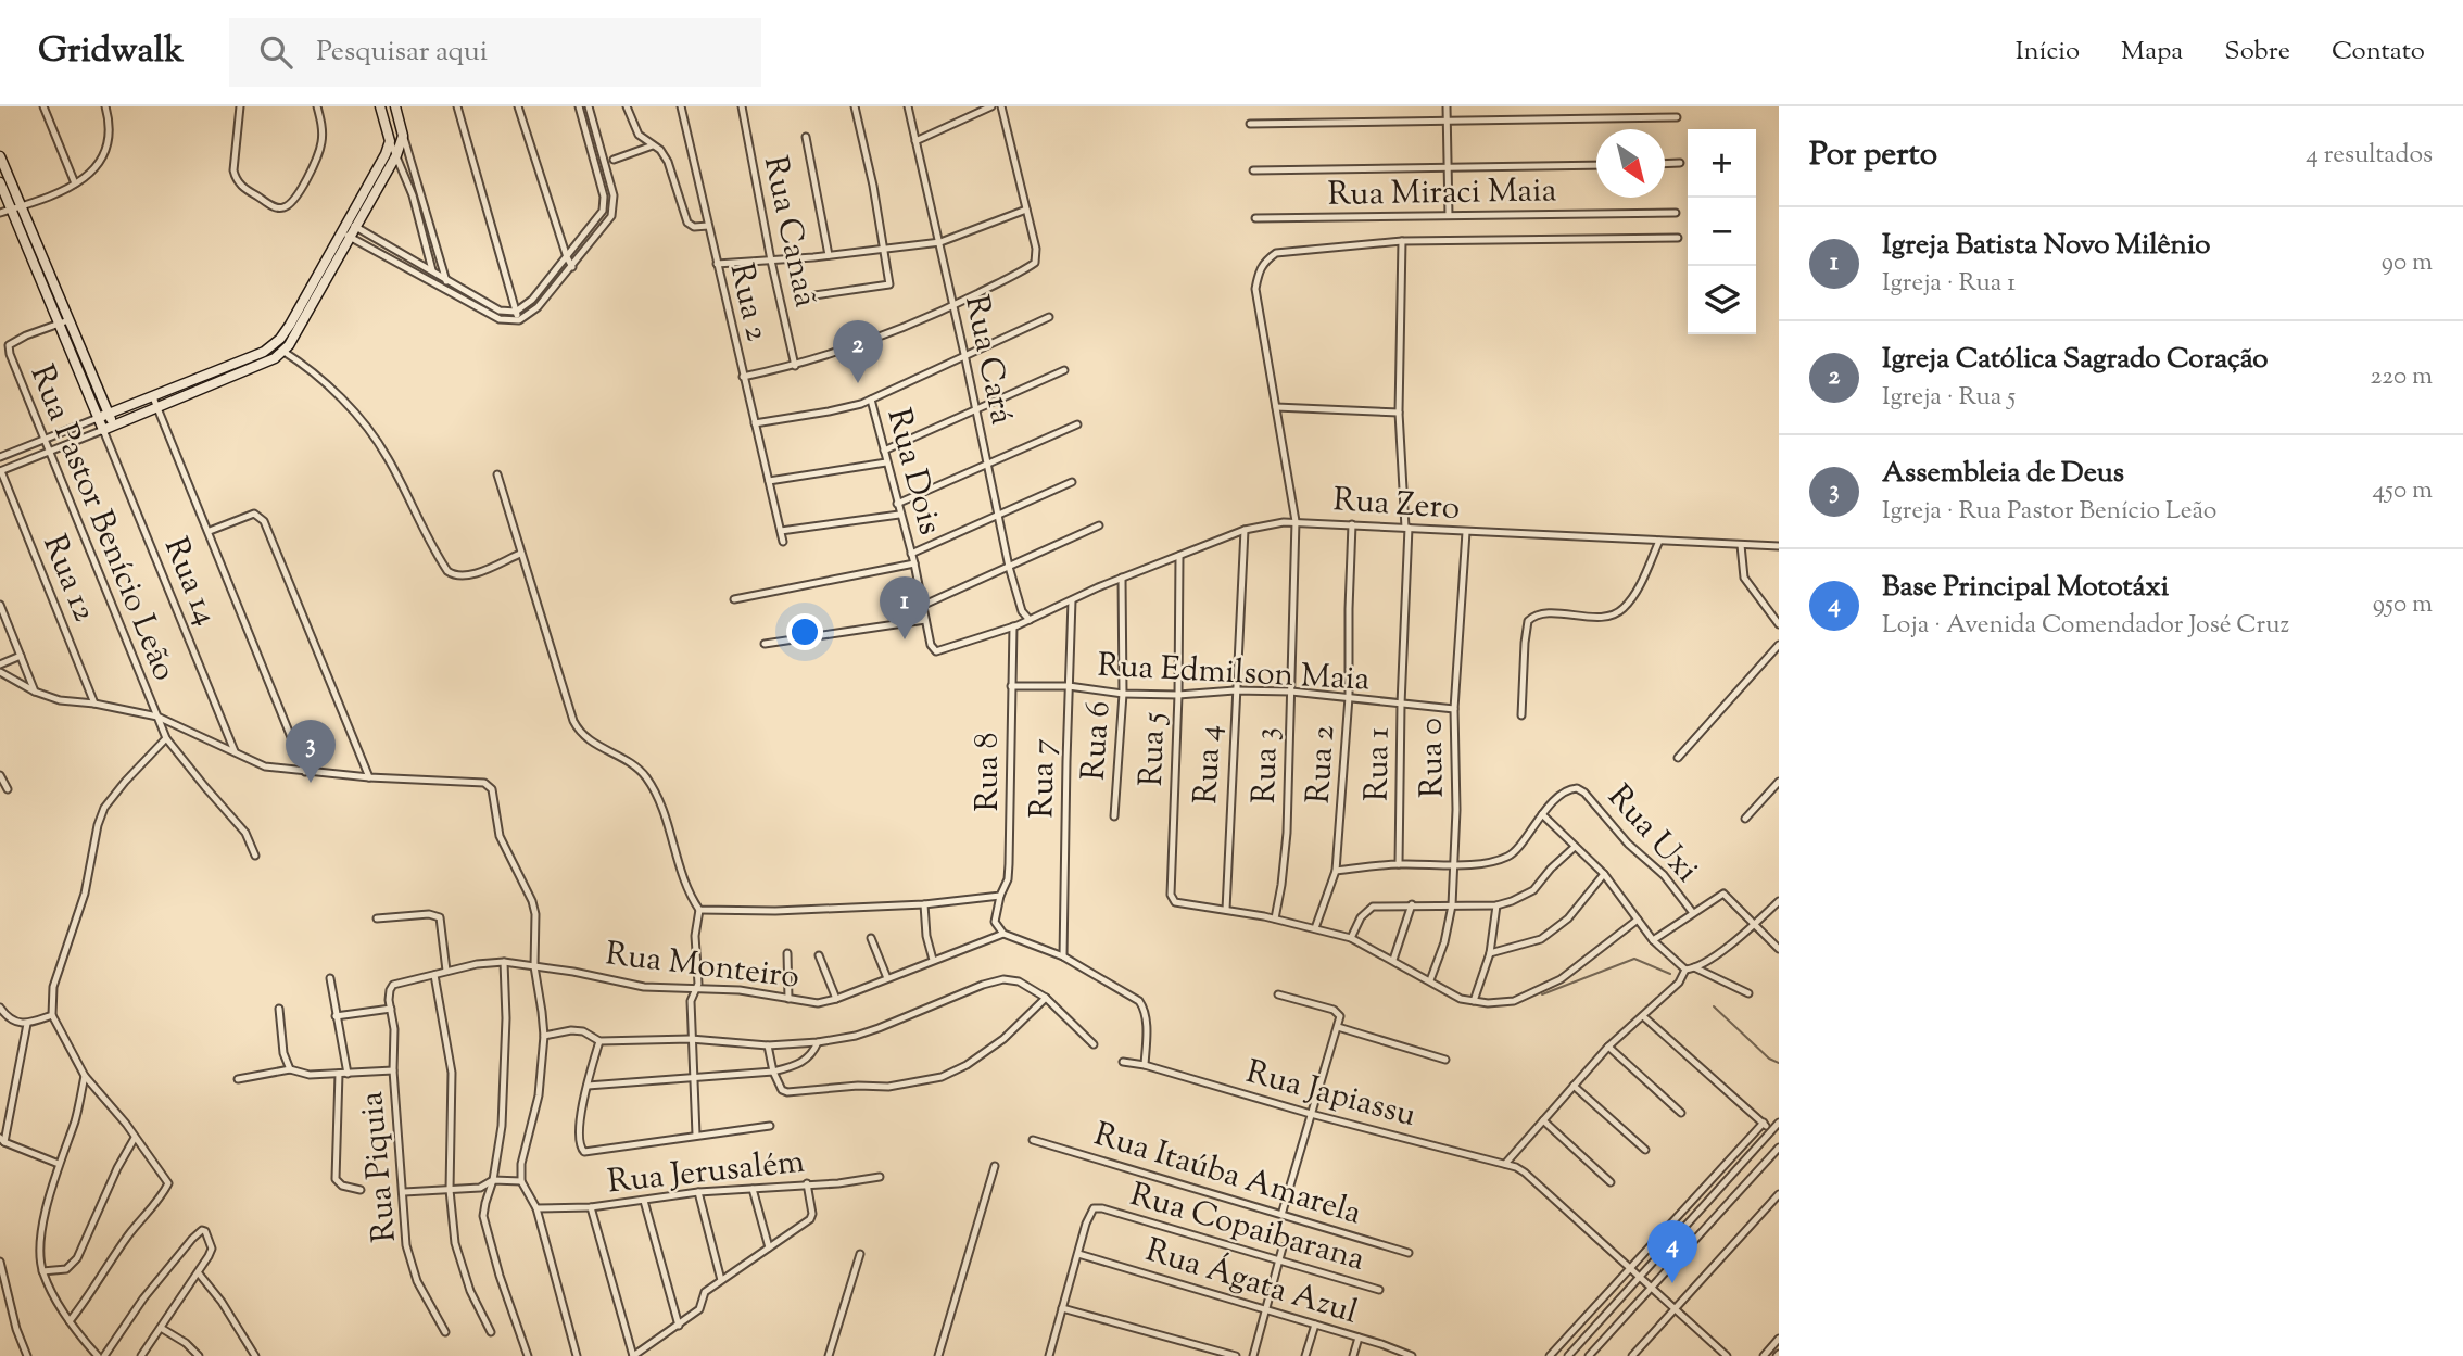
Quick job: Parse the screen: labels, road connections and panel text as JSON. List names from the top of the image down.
{
  "streets": {
    "street": [
      "Rua Miraci Maia",
      "Rua Canaã",
      "Rua 2",
      "Rua Cará",
      "Rua Dois",
      "Rua Zero",
      "Rua Pastor Benício Leão",
      "Rua 12",
      "Rua 14",
      "Rua Edmilson Maia",
      "Rua 6",
      "Rua 5",
      "Rua 0",
      "Rua 4",
      "Rua 1",
      "Rua 3",
      "Rua 8",
      "Rua 7",
      "Rua Uxi",
      "Rua Monteiro",
      "Rua Japiassu",
      "Rua Piquia",
      "Rua Jerusalém",
      "Rua Itaúba Amarela",
      "Rua Copaibarana",
      "Rua Ágata Azul"
    ]
  },
  "crossings": [
    ["Rua 2", "Rua Zero"],
    ["Rua 2", "Rua Edmilson Maia"],
    ["Rua Cará", "Rua Zero"],
    ["Rua Cará", "Rua 8"],
    ["Rua Dois", "Rua Zero"],
    ["Rua Zero", "Rua 6"],
    ["Rua Zero", "Rua 5"],
    ["Rua Zero", "Rua 0"],
    ["Rua Zero", "Rua 4"],
    ["Rua Zero", "Rua 1"],
    ["Rua Zero", "Rua 3"],
    ["Rua Zero", "Rua 8"],
    ["Rua Zero", "Rua 7"],
    ["Rua Pastor Benício Leão", "Rua 12"],
    ["Rua Pastor Benício Leão", "Rua 14"],
    ["Rua Pastor Benício Leão", "Rua Monteiro"],
    ["Rua Edmilson Maia", "Rua 6"],
    ["Rua Edmilson Maia", "Rua 5"],
    ["Rua Edmilson Maia", "Rua 0"],
    ["Rua Edmilson Maia", "Rua 4"],
    ["Rua Edmilson Maia", "Rua 1"],
    ["Rua Edmilson Maia", "Rua 3"],
    ["Rua Edmilson Maia", "Rua 8"],
    ["Rua Edmilson Maia", "Rua 7"],
    ["Rua 5", "Rua 4"],
    ["Rua 1", "Rua 3"],
    ["Rua Monteiro", "Rua Piquia"],
    ["Rua Copaibarana", "Rua Ágata Azul"]
  ],
  "north": "bottom right",
  "page": {
    "header": "Gridwalk",
    "search": "Pesquisar aqui",
    "nav": [
      "Início",
      "Mapa",
      "Sobre",
      "Contato"
    ],
    "heading": ["Por perto", "4 resultados"],
    "map_buttons": ["+", "−"],
    "list": [
      {
        "mark": "1",
        "name": "Igreja Batista Novo Milênio",
        "note": "Igreja · Rua 1",
        "value": "90 m"
      },
      {
        "mark": "2",
        "name": "Igreja Católica Sagrado Coração",
        "note": "Igreja · Rua 5",
        "value": "220 m"
      },
      {
        "mark": "3",
        "name": "Assembleia de Deus",
        "note": "Igreja · Rua Pastor Benício Leão",
        "value": "450 m"
      },
      {
        "mark": "4",
        "name": "Base Principal Mototáxi",
        "note": "Loja · Avenida Comendador José Cruz",
        "value": "950 m"
      }
    ],
    "pins": [
      "2",
      "1",
      "3",
      "4"
    ]
  }
}
